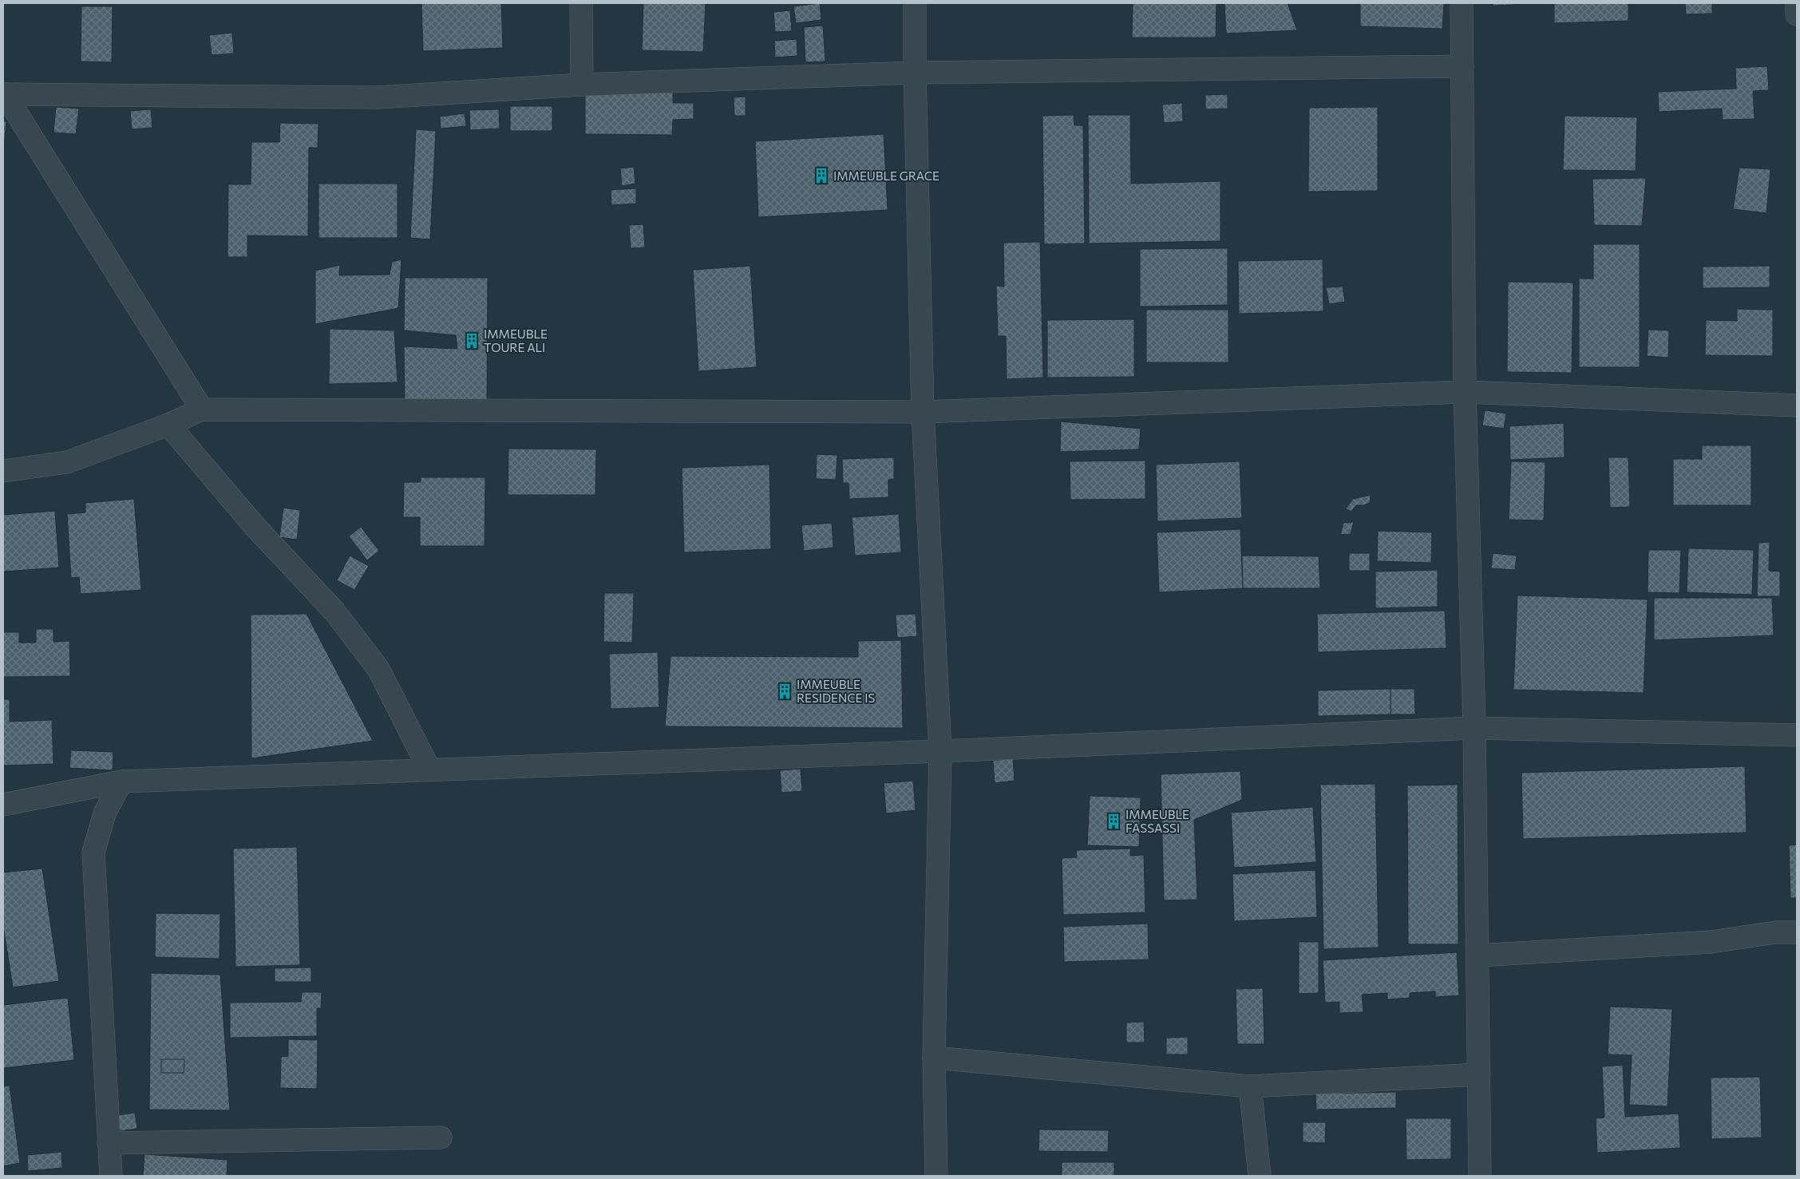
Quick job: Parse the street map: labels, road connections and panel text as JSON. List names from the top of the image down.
{
  "places": {
    "building": [
      "IMMEUBLE GRACE",
      "IMMEUBLE TOURE ALI",
      "IMMEUBLE RESIDENCE IS",
      "IMMEUBLE FASSASSI"
    ]
  }
}
